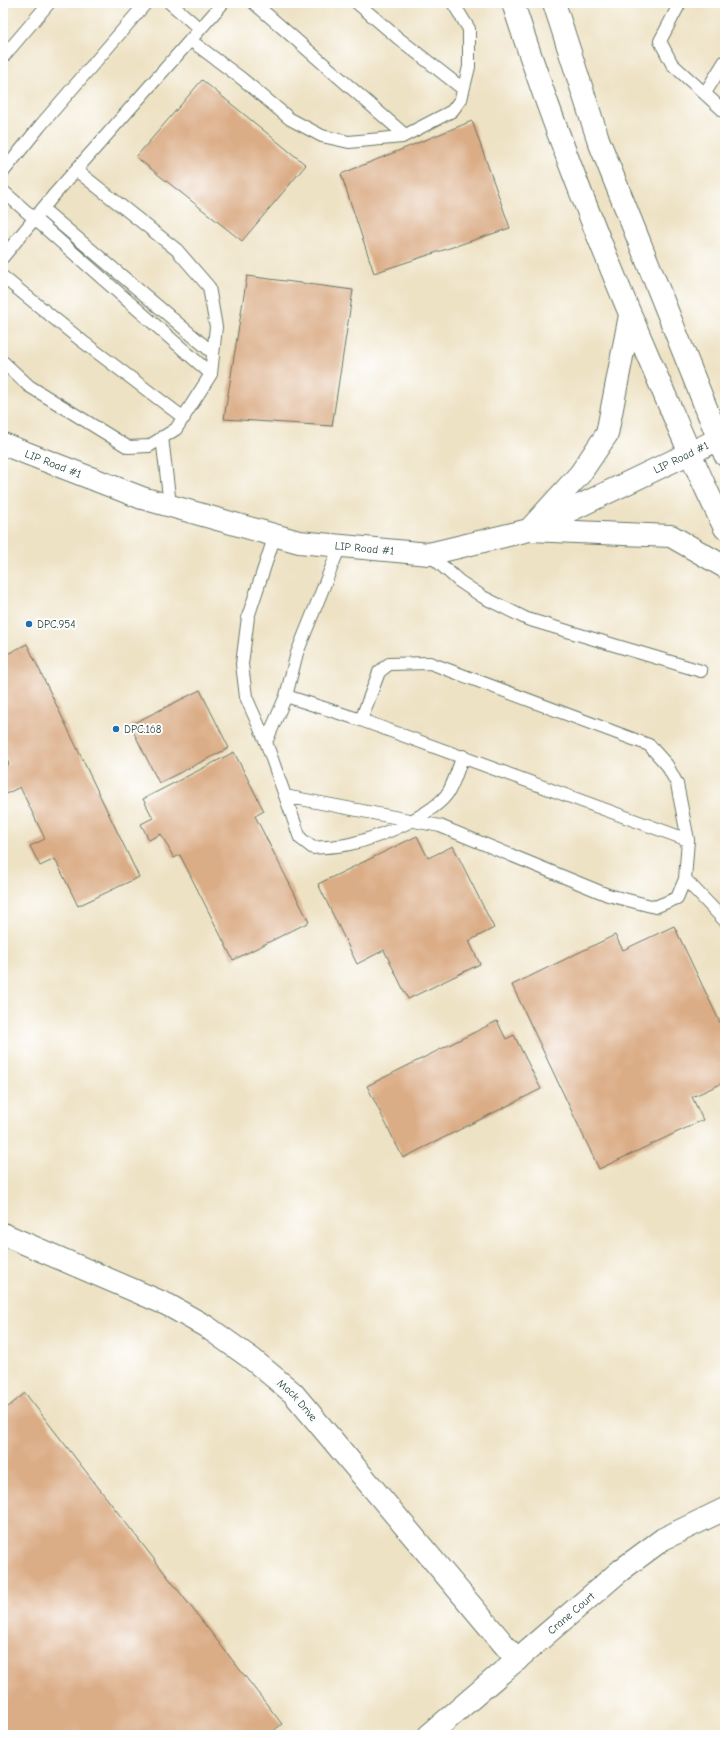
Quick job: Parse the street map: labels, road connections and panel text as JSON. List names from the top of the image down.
{
  "streets": {
    "street": ["LIP Road #1", "Mack Drive", "Crane Court"]
  },
  "crossings": [
    ["Mack Drive", "Crane Court"]
  ],
  "places": ["DPC.954", "DPC.168"]
}
